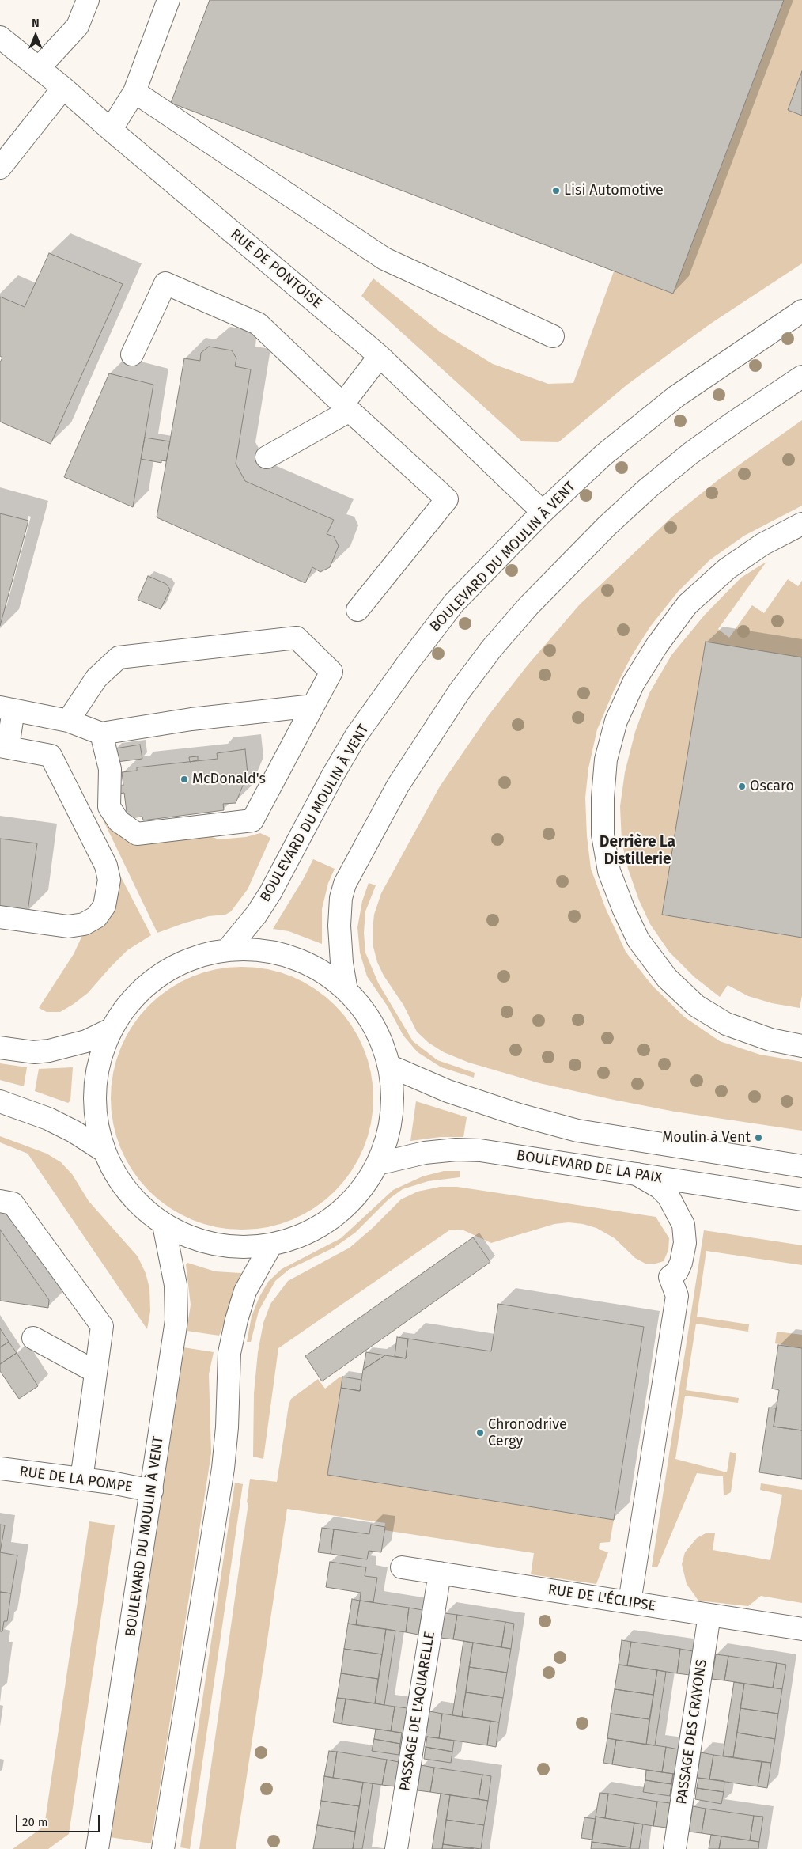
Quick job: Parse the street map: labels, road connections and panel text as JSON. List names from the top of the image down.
{
  "streets": {
    "main road": [
      "RUE DE PONTOISE",
      "BOULEVARD DU MOULIN À VENT",
      "BOULEVARD DE LA PAIX",
      "RUE DE LA POMPE",
      "RUE DE L'ÉCLIPSE",
      "PASSAGE DE L'AQUARELLE",
      "PASSAGE DES CRAYONS"
    ]
  },
  "crossings": [
    ["RUE DE PONTOISE", "BOULEVARD DU MOULIN À VENT"],
    ["BOULEVARD DU MOULIN À VENT", "RUE DE LA POMPE"],
    ["RUE DE L'ÉCLIPSE", "PASSAGE DE L'AQUARELLE"],
    ["RUE DE L'ÉCLIPSE", "PASSAGE DES CRAYONS"]
  ],
  "districts": ["Derrière La Distillerie"],
  "places": [
    "Lisi Automotive",
    "McDonald's",
    "Oscaro",
    "Moulin à Vent",
    "Chronodrive Cergy"
  ],
  "scale_bar": "20 m",
  "north": "top"
}
